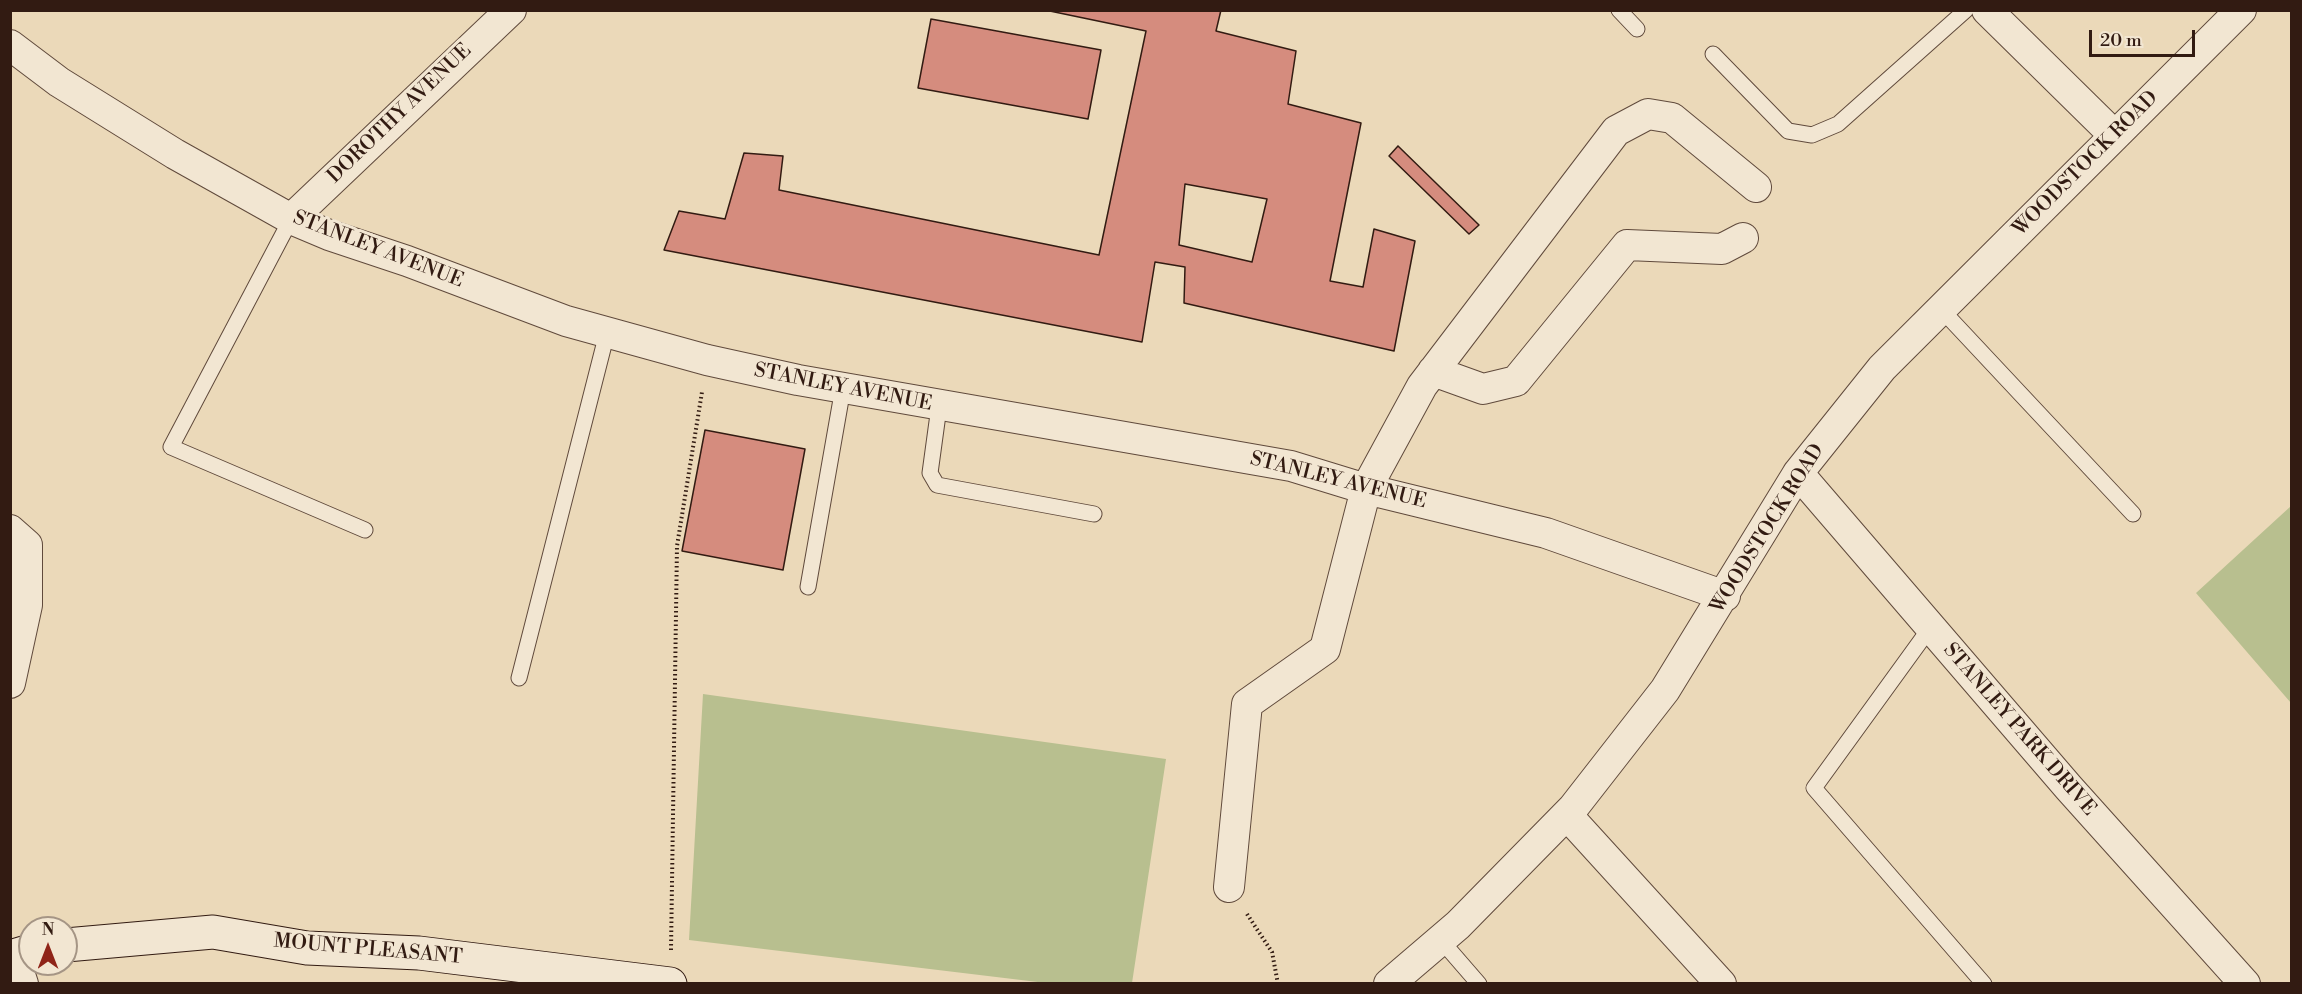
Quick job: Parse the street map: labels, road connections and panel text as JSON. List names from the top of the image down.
{
  "streets": {
    "street": [
      "DOROTHY AVENUE",
      "WOODSTOCK ROAD",
      "STANLEY AVENUE",
      "STANLEY PARK DRIVE",
      "MOUNT PLEASANT"
    ]
  },
  "crossings": [
    ["DOROTHY AVENUE", "STANLEY AVENUE"],
    ["WOODSTOCK ROAD", "STANLEY AVENUE"],
    ["WOODSTOCK ROAD", "STANLEY PARK DRIVE"]
  ],
  "scale_bar": "20 m",
  "north": "top"
}
